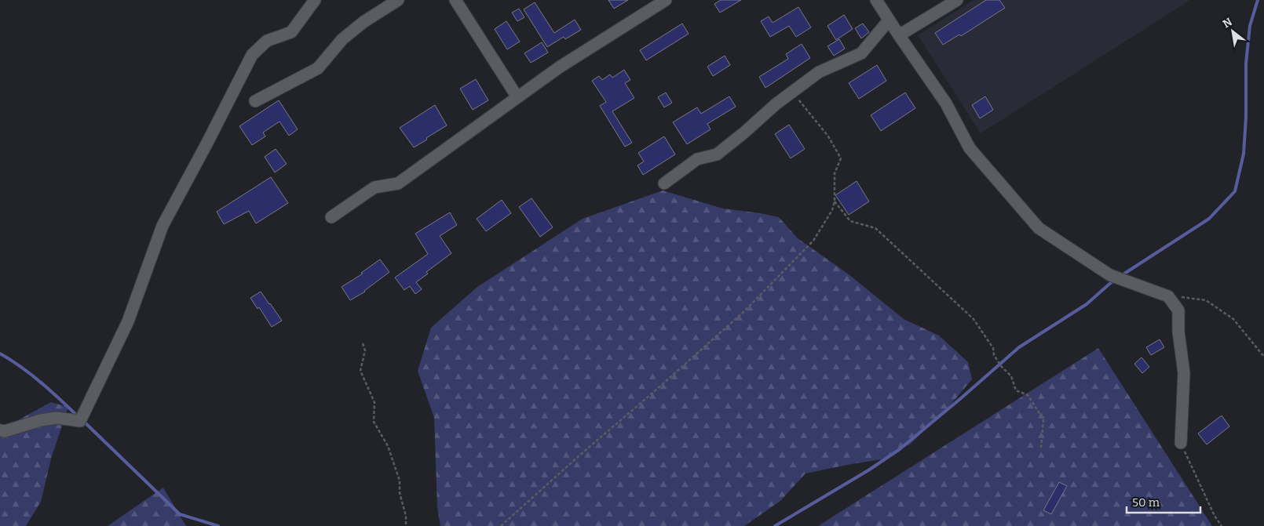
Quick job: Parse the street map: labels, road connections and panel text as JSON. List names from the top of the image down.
{
  "scale_bar": "50 m",
  "north": "top left"
}
